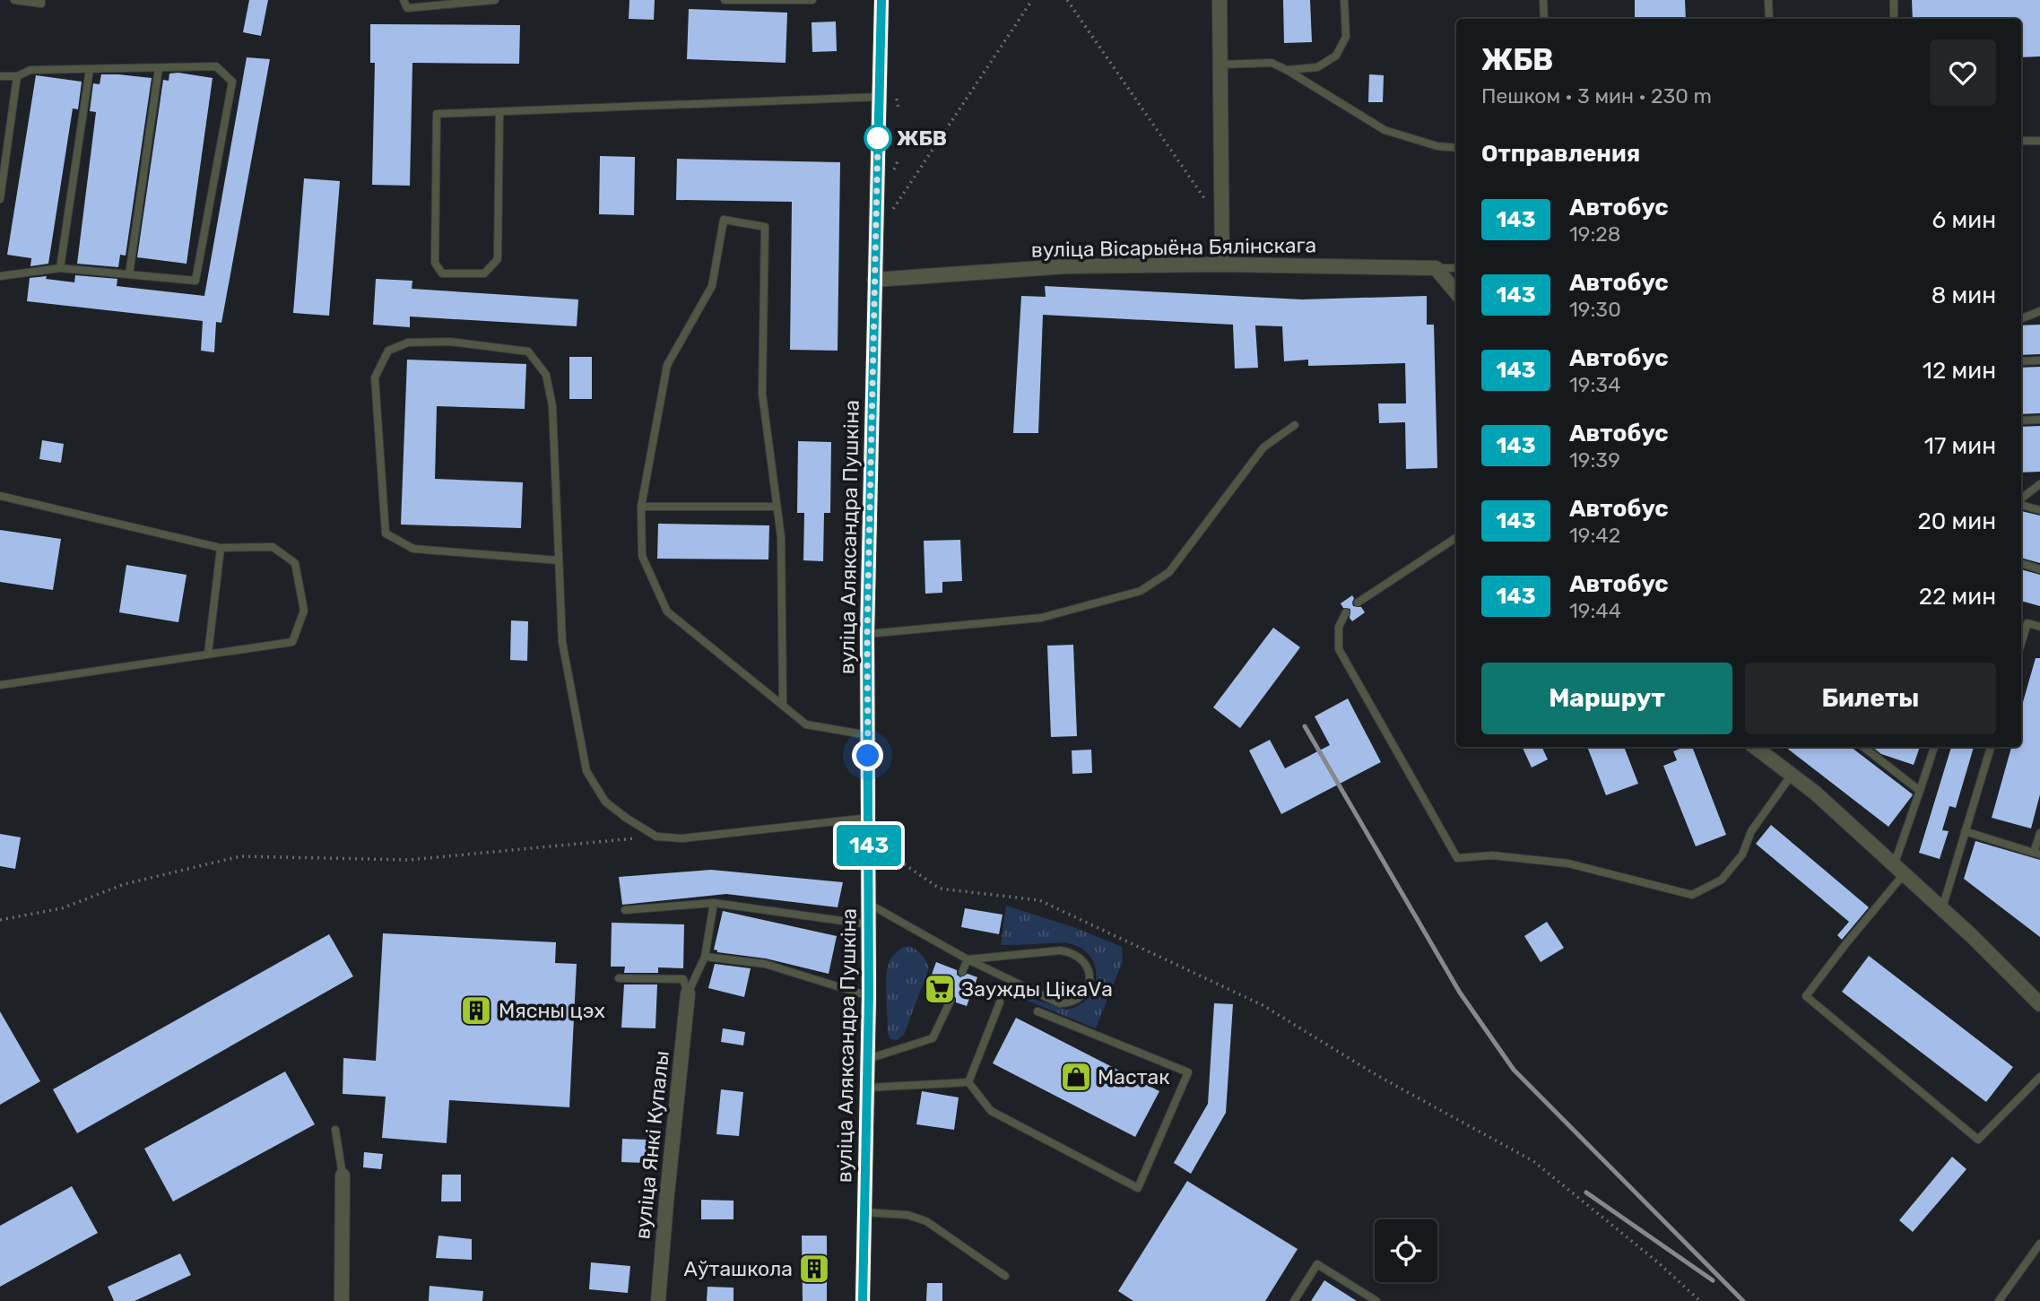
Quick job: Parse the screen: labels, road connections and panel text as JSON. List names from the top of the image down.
{
  "streets": {
    "street": ["вуліца Вісарыёна Бялінскага", "вуліца Аляксандра Пушкіна", "вуліца Янкі Купалы"]
  },
  "crossings": [
    ["вуліца Вісарыёна Бялінскага", "вуліца Аляксандра Пушкіна"]
  ],
  "places": {
    "other": ["ЖБВ"],
    "supermarket": ["Заужды ЦікаVа"],
    "building": ["Мясны цэх", "Аўташкола"],
    "shop": ["Мастак"]
  },
  "lines": ["bus line 143"],
  "page": {
    "on_map": "143",
    "heading": [
      ["ЖБВ", "Пешком · 3 мин · 230 m"],
      "Отправления"
    ],
    "list": [
      {
        "mark": "143",
        "name": "Автобус",
        "note": "19:28",
        "value": "6 мин"
      },
      {
        "mark": "143",
        "name": "Автобус",
        "note": "19:30",
        "value": "8 мин"
      },
      {
        "mark": "143",
        "name": "Автобус",
        "note": "19:34",
        "value": "12 мин"
      },
      {
        "mark": "143",
        "name": "Автобус",
        "note": "19:39",
        "value": "17 мин"
      },
      {
        "mark": "143",
        "name": "Автобус",
        "note": "19:42",
        "value": "20 мин"
      },
      {
        "mark": "143",
        "name": "Автобус",
        "note": "19:44",
        "value": "22 мин"
      }
    ],
    "buttons": ["Маршрут", "Билеты"]
  }
}
